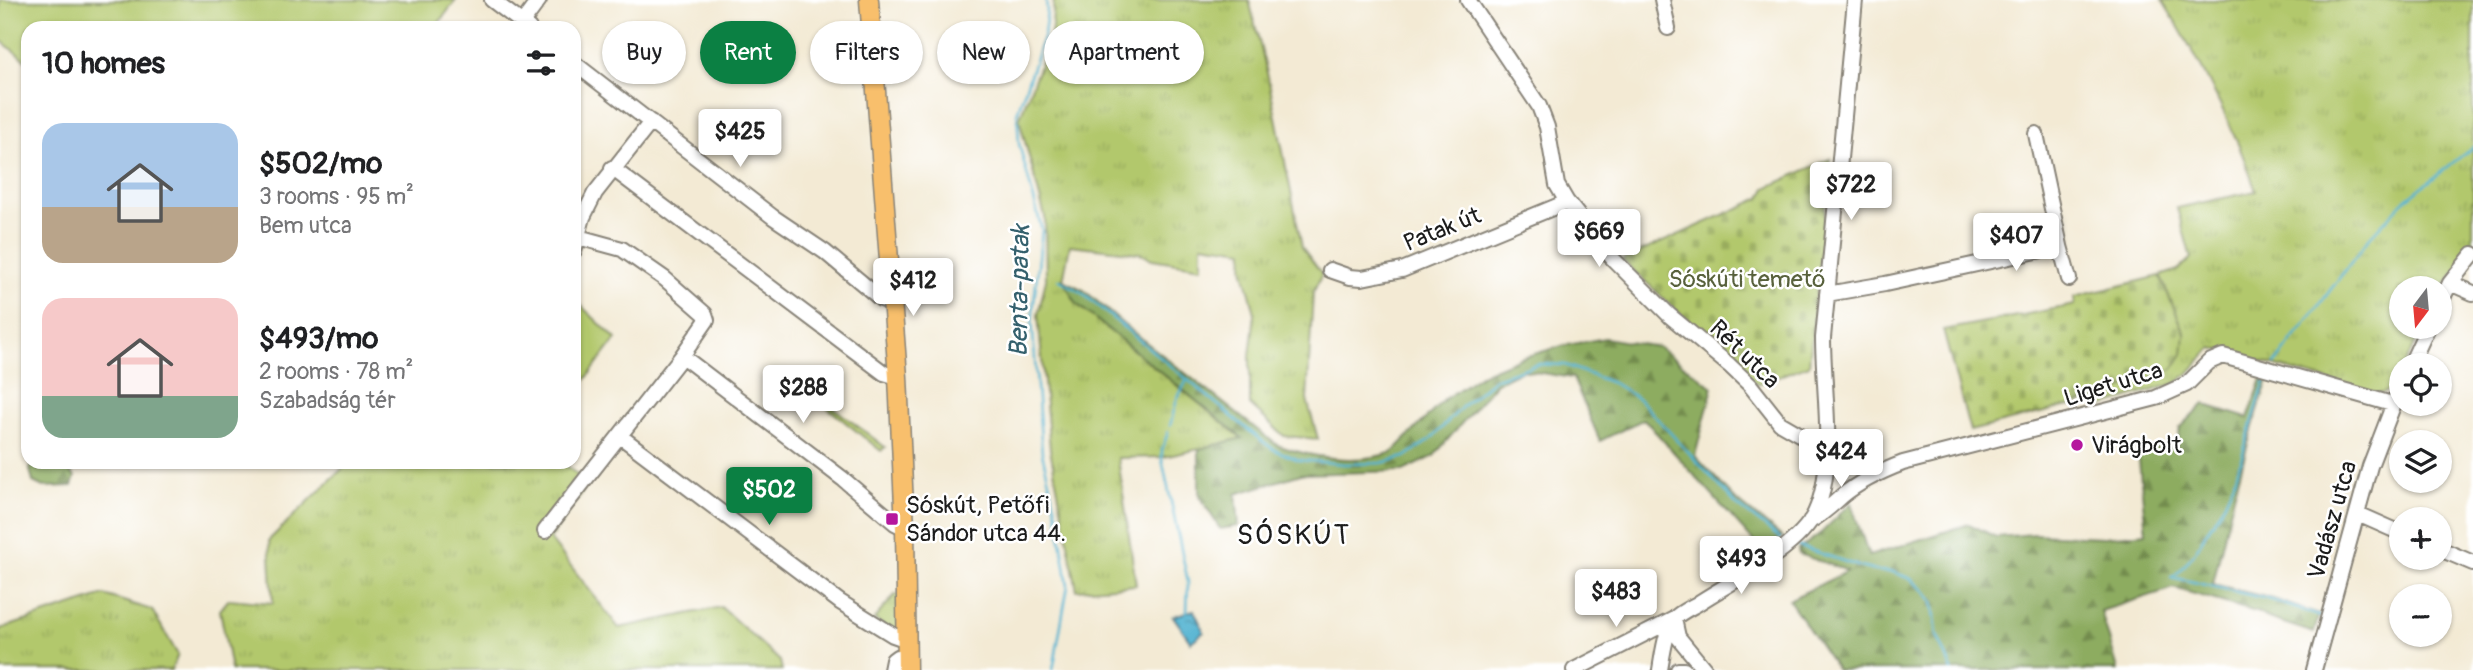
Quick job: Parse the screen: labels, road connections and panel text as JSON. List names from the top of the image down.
{
  "streets": {
    "street": [
      "Patak út",
      "Rét utca",
      "Liget utca",
      "Vadász utca"
    ]
  },
  "crossings": [
    ["Patak út", "Rét utca"]
  ],
  "districts": ["SÓSKÚT"],
  "water": ["Benta-patak"],
  "parks": ["Sóskúti temető"],
  "places": {
    "other": ["Virágbolt"],
    "transit": ["Sóskút, Petőfi Sándor utca 44."]
  },
  "north": "bottom",
  "page": {
    "chip": [
      "Buy",
      "Rent",
      "Filters",
      "New",
      "Apartment"
    ],
    "heading": "10 homes",
    "list": [
      {
        "name": "$502/mo",
        "note": "3 rooms · 95 m² · Bem utca"
      },
      {
        "name": "$493/mo",
        "note": "2 rooms · 78 m² · Szabadság tér"
      }
    ],
    "price": [
      "$425",
      "$722",
      "$669",
      "$407",
      "$412",
      "$288",
      "$424",
      "$502",
      "$493",
      "$483"
    ],
    "map_buttons": ["+", "−"]
  }
}
